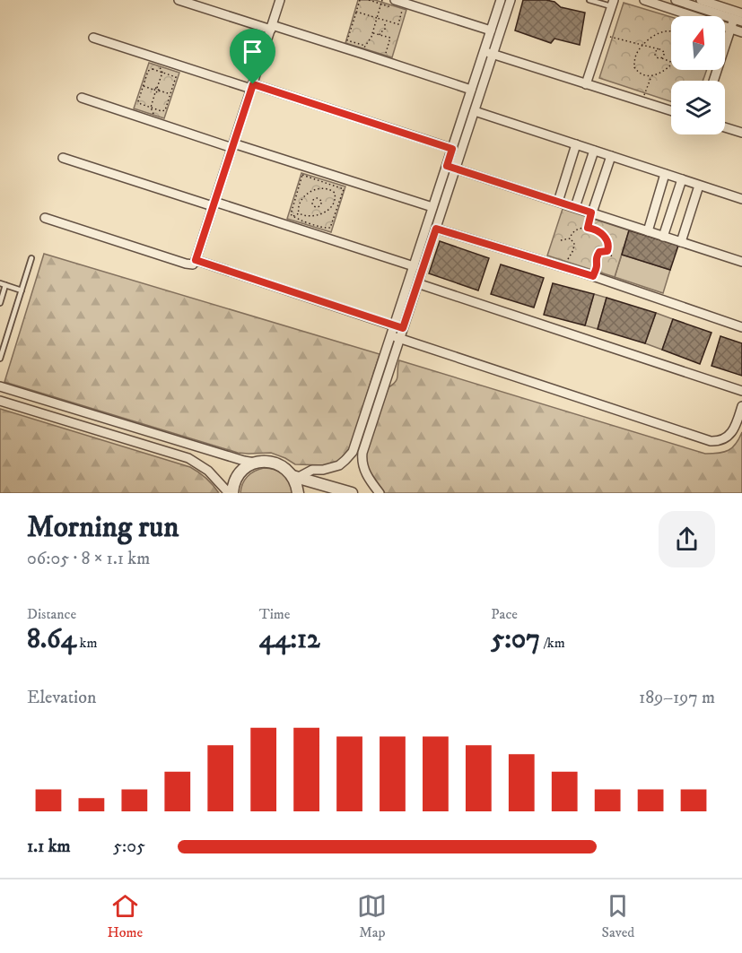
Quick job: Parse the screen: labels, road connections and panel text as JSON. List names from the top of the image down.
{
  "north": "top",
  "page": {
    "heading": ["Morning run", "06:05 · 8 × 1.1 km"],
    "stats": [
      ["Distance", "8.64 km"],
      ["Time", "44:12"],
      ["Pace", "5:07 /km"]
    ],
    "chart": ["Elevation", "189–197 m"],
    "list": [
      {
        "name": "1.1 km",
        "note": "5:05"
      }
    ],
    "tabs": ["Home", "Map", "Saved"]
  }
}
